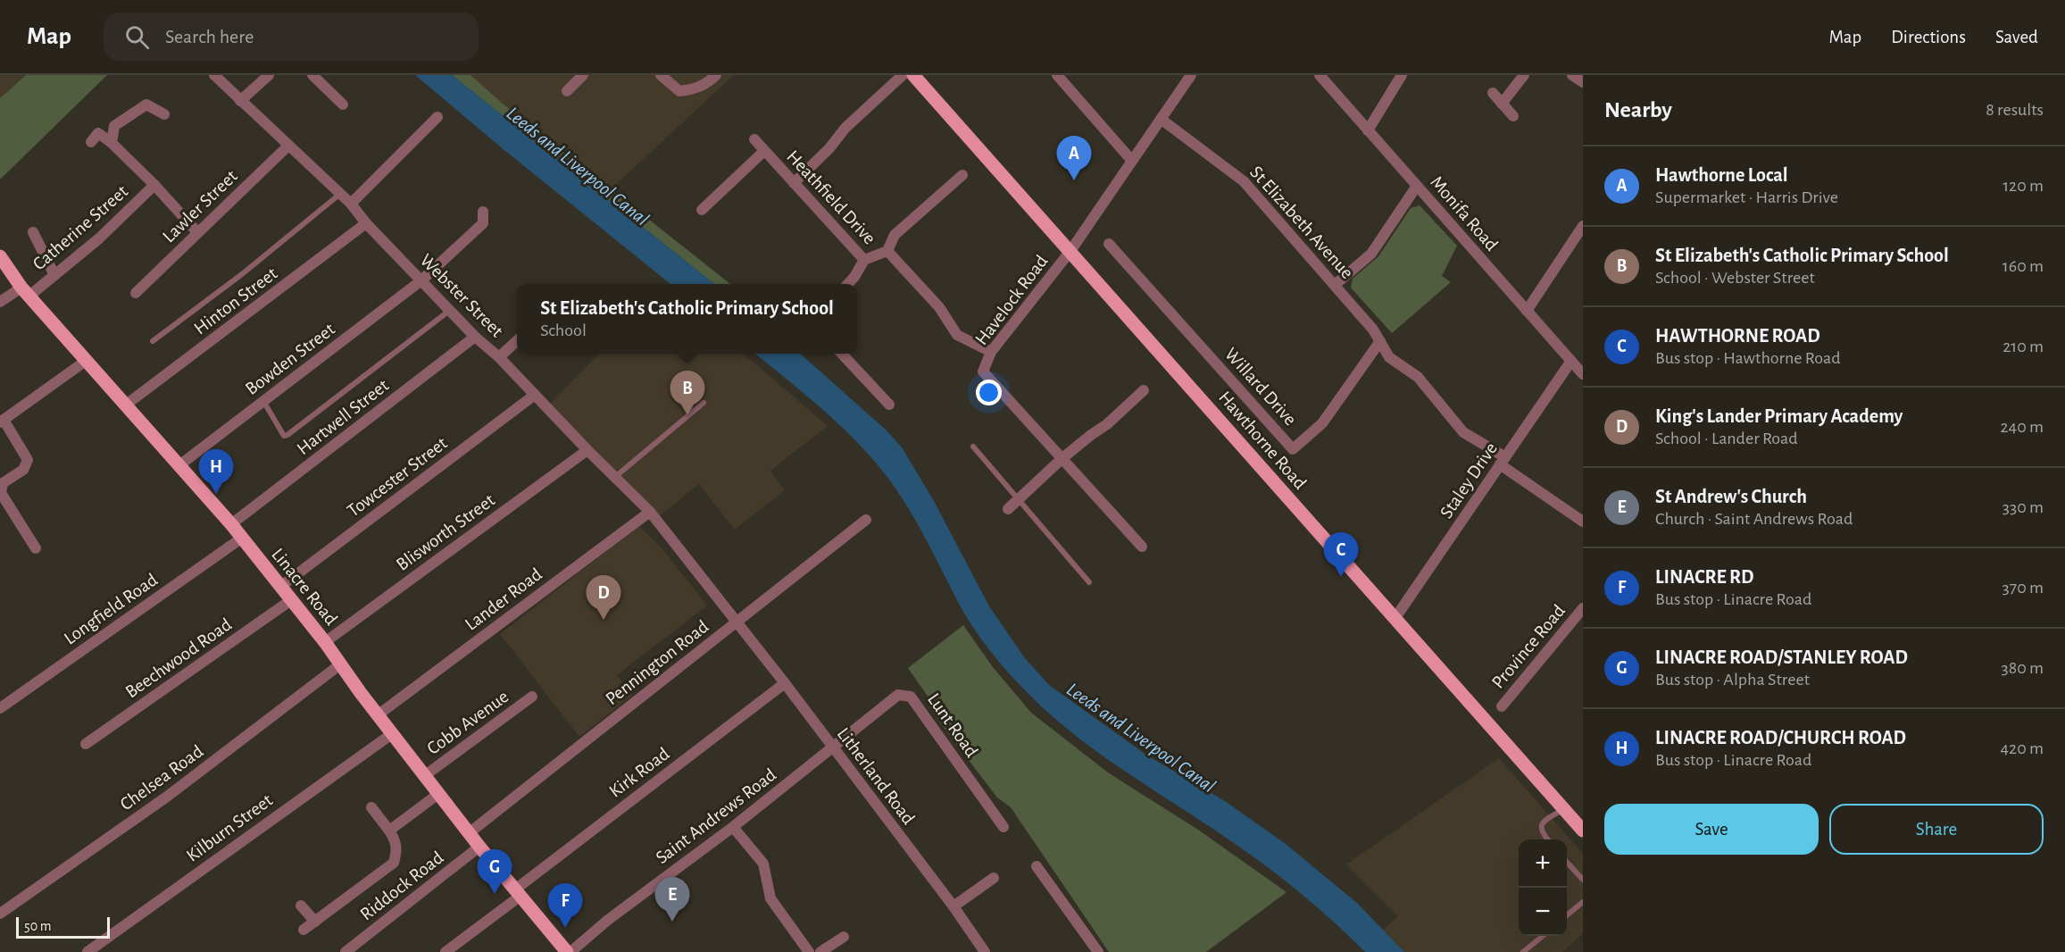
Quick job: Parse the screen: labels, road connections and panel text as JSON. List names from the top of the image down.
{
  "streets": {
    "main road": ["Hawthorne Road", "Linacre Road"],
    "street": [
      "Heathfield Drive",
      "Lawler Street",
      "Monifa Road",
      "St Elizabeth Avenue",
      "Catherine Street",
      "Webster Street",
      "Havelock Road",
      "Hinton Street",
      "Bowden Street",
      "Willard Drive",
      "Hartwell Street",
      "Towcester Street",
      "Staley Drive",
      "Blisworth Street",
      "Lander Road",
      "Longfield Road",
      "Province Road",
      "Beechwood Road",
      "Pennington Road",
      "Cobb Avenue",
      "Lunt Road",
      "Kirk Road",
      "Litherland Road",
      "Chelsea Road",
      "Saint Andrews Road",
      "Kilburn Street",
      "Riddock Road"
    ]
  },
  "crossings": [
    ["Heathfield Drive", "Havelock Road"],
    ["Lawler Street", "Webster Street"],
    ["Monifa Road", "Staley Drive"],
    ["St Elizabeth Avenue", "Havelock Road"],
    ["St Elizabeth Avenue", "Willard Drive"],
    ["St Elizabeth Avenue", "Staley Drive"],
    ["Catherine Street", "Linacre Road"],
    ["Webster Street", "Hinton Street"],
    ["Webster Street", "Bowden Street"],
    ["Webster Street", "Hartwell Street"],
    ["Webster Street", "Towcester Street"],
    ["Webster Street", "Blisworth Street"],
    ["Webster Street", "Lander Road"],
    ["Webster Street", "Pennington Road"],
    ["Webster Street", "Litherland Road"],
    ["Havelock Road", "Hawthorne Road"],
    ["Hinton Street", "Linacre Road"],
    ["Bowden Street", "Linacre Road"],
    ["Hartwell Street", "Linacre Road"],
    ["Hawthorne Road", "Staley Drive"],
    ["Towcester Street", "Linacre Road"],
    ["Blisworth Street", "Linacre Road"],
    ["Linacre Road", "Lander Road"],
    ["Linacre Road", "Longfield Road"],
    ["Linacre Road", "Beechwood Road"],
    ["Linacre Road", "Pennington Road"],
    ["Linacre Road", "Cobb Avenue"],
    ["Linacre Road", "Kirk Road"],
    ["Linacre Road", "Chelsea Road"],
    ["Linacre Road", "Saint Andrews Road"],
    ["Linacre Road", "Kilburn Street"],
    ["Linacre Road", "Riddock Road"],
    ["Pennington Road", "Litherland Road"],
    ["Lunt Road", "Litherland Road"],
    ["Lunt Road", "Saint Andrews Road"],
    ["Kirk Road", "Litherland Road"],
    ["Litherland Road", "Saint Andrews Road"]
  ],
  "water": ["Leeds and Liverpool Canal"],
  "scale_bar": "50 m",
  "page": {
    "header": "Map",
    "search": "Search here",
    "nav": ["Map", "Directions", "Saved"],
    "heading": ["Nearby", "8 results"],
    "pins": [
      "A",
      "B",
      "H",
      "C",
      "D",
      "G",
      "E",
      "F"
    ],
    "list": [
      {
        "mark": "A",
        "name": "Hawthorne Local",
        "note": "Supermarket · Harris Drive",
        "value": "120 m"
      },
      {
        "mark": "B",
        "name": "St Elizabeth's Catholic Primary School",
        "note": "School · Webster Street",
        "value": "160 m"
      },
      {
        "mark": "C",
        "name": "HAWTHORNE ROAD",
        "note": "Bus stop · Hawthorne Road",
        "value": "210 m"
      },
      {
        "mark": "D",
        "name": "King's Lander Primary Academy",
        "note": "School · Lander Road",
        "value": "240 m"
      },
      {
        "mark": "E",
        "name": "St Andrew's Church",
        "note": "Church · Saint Andrews Road",
        "value": "330 m"
      },
      {
        "mark": "F",
        "name": "LINACRE RD",
        "note": "Bus stop · Linacre Road",
        "value": "370 m"
      },
      {
        "mark": "G",
        "name": "LINACRE ROAD/STANLEY ROAD",
        "note": "Bus stop · Alpha Street",
        "value": "380 m"
      },
      {
        "mark": "H",
        "name": "LINACRE ROAD/CHURCH ROAD",
        "note": "Bus stop · Linacre Road",
        "value": "420 m"
      }
    ],
    "popup": ["St Elizabeth's Catholic Primary School", "School"],
    "buttons": ["Save", "Share"],
    "map_buttons": ["+", "−"],
    "scale": "50 m"
  }
}
